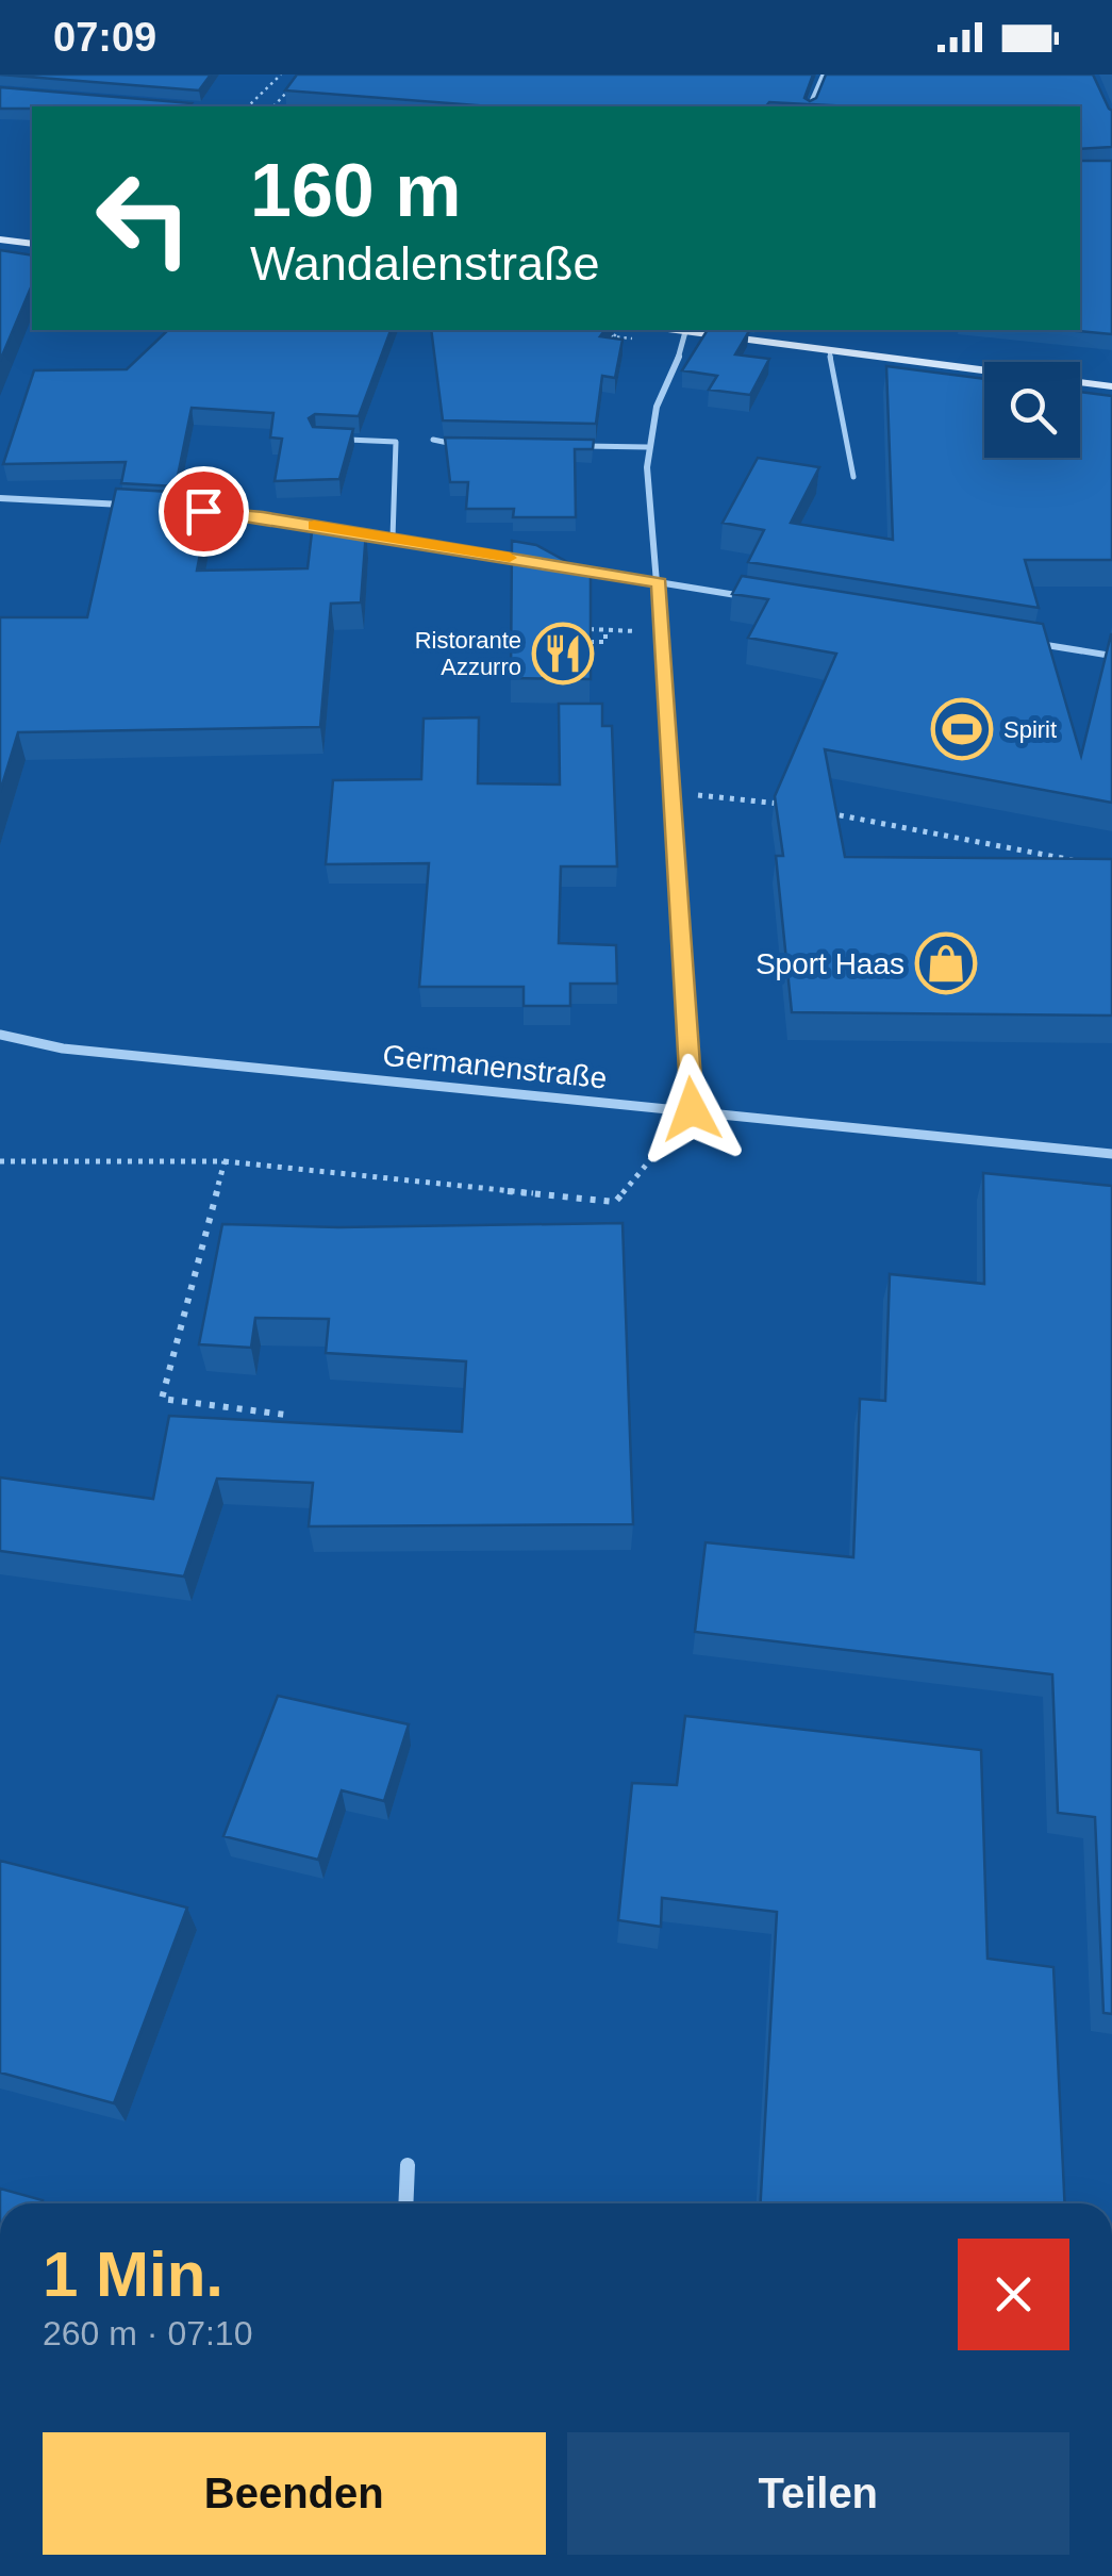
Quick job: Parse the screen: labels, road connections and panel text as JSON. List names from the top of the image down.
{
  "streets": {
    "street": ["Germanenstraße"]
  },
  "places": {
    "restaurant": ["Ristorante Azzurro"],
    "sports": ["Spirit"],
    "shop": ["Sport Haas"]
  },
  "page": {
    "status": "07:09",
    "turn": ["160 m", "Wandalenstraße"],
    "heading": ["1 Min.", "260 m · 07:10"],
    "buttons": ["Beenden", "Teilen"]
  }
}
